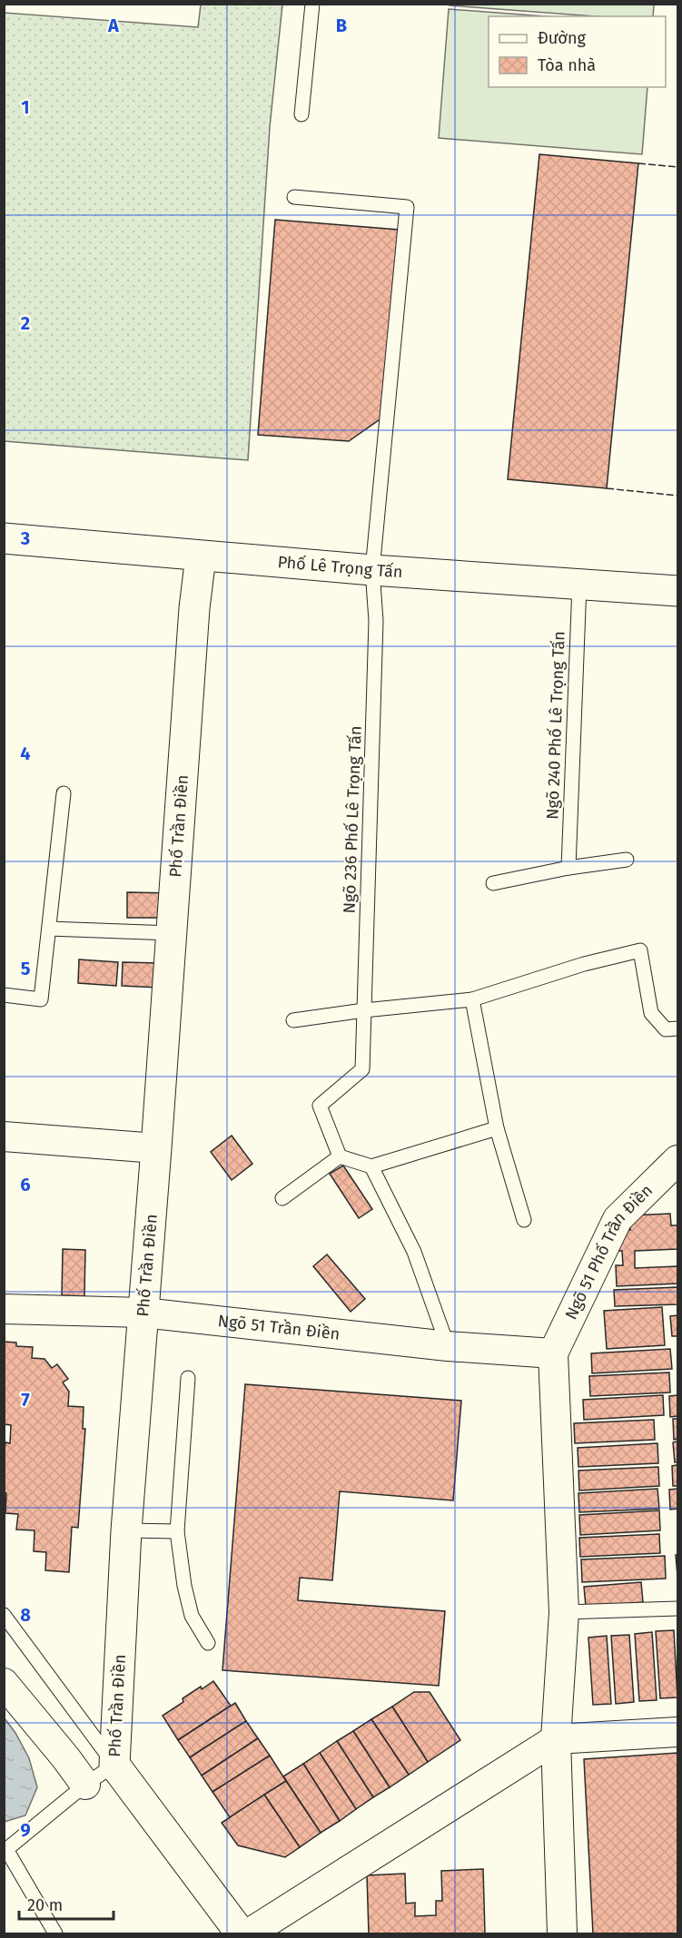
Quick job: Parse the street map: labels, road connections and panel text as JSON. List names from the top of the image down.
{
  "streets": {
    "street": [
      "Phố Lê Trọng Tấn",
      "Phố Trần Điền",
      "Ngõ 51 Phố Trần Điền",
      "Ngõ 51 Trần Điền"
    ],
    "lane": ["Ngõ 240 Phố Lê Trọng Tấn", "Ngõ 236 Phố Lê Trọng Tấn"]
  },
  "crossings": [
    ["Phố Lê Trọng Tấn", "Ngõ 240 Phố Lê Trọng Tấn"],
    ["Phố Lê Trọng Tấn", "Ngõ 236 Phố Lê Trọng Tấn"],
    ["Phố Lê Trọng Tấn", "Phố Trần Điền"],
    ["Phố Trần Điền", "Ngõ 51 Trần Điền"],
    ["Ngõ 51 Phố Trần Điền", "Ngõ 51 Trần Điền"]
  ],
  "legend": ["Đường", "Tòa nhà"],
  "scale_bar": "20 m",
  "grid": {
    "columns": ["A", "B"],
    "rows": [
      "1",
      "2",
      "3",
      "4",
      "5",
      "6",
      "7",
      "8",
      "9"
    ]
  }
}
